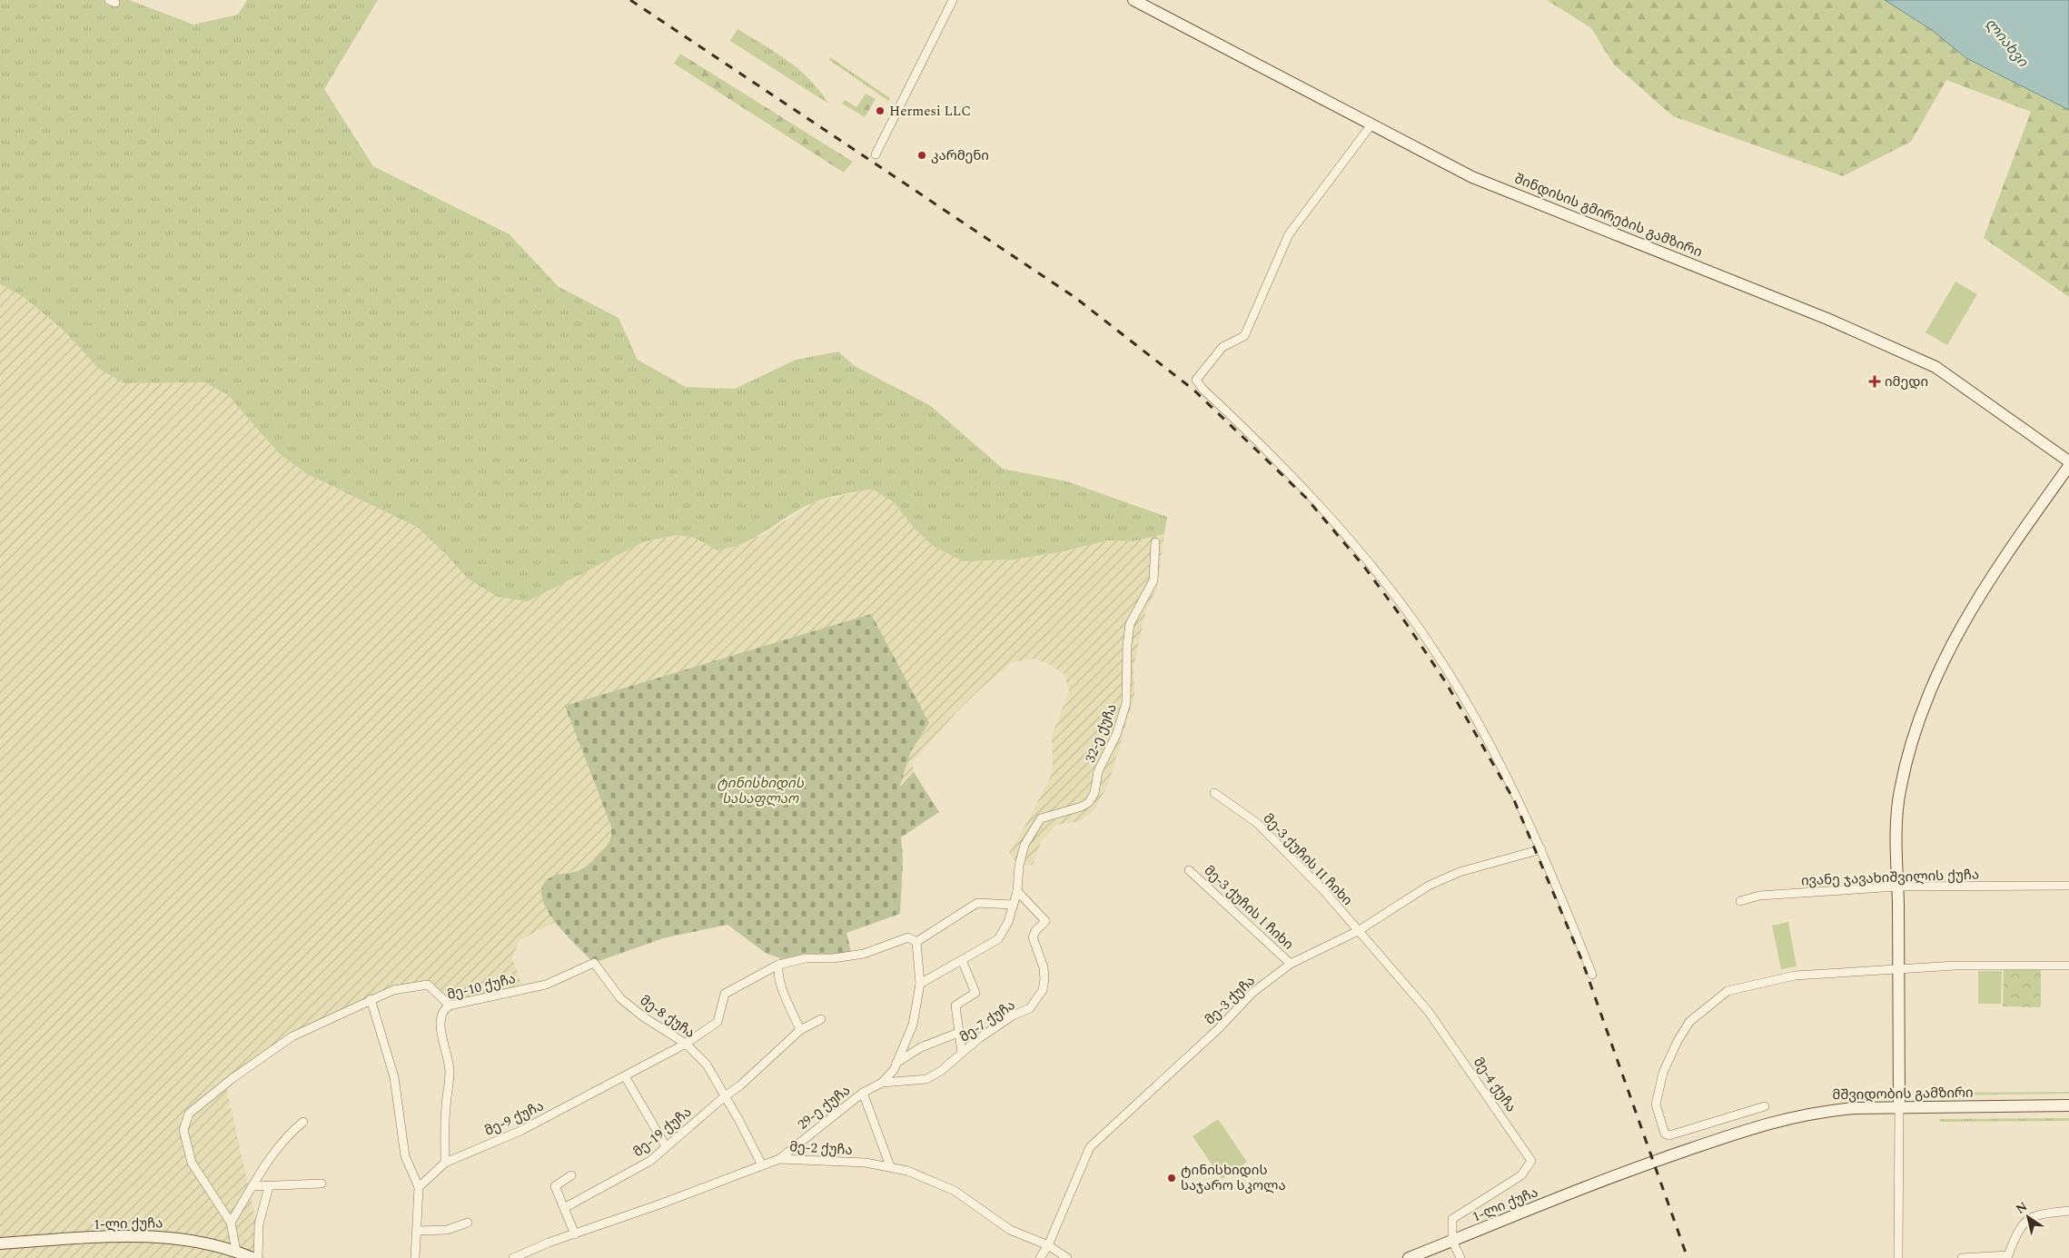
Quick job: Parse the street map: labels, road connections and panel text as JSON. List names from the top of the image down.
{
  "streets": {
    "main road": ["შინდისის გმირების გამზირი", "მშვიდობის გამზირი", "1-ლი ქუჩა"],
    "street": [
      "32-ე ქუჩა",
      "მე-3 ქუჩის II ჩიხი",
      "ივანე ჯავახიშვილის ქუჩა",
      "მე-3 ქუჩის I ჩიხი",
      "მე-10 ქუჩა",
      "მე-3 ქუჩა",
      "მე-8 ქუჩა",
      "მე-7 ქუჩა",
      "მე-4 ქუჩა",
      "29-ე ქუჩა",
      "მე-9 ქუჩა",
      "მე-19 ქუჩა",
      "მე-2 ქუჩა"
    ]
  },
  "crossings": [
    ["32-ე ქუჩა", "მე-7 ქუჩა"],
    ["მე-3 ქუჩის II ჩიხი", "მე-3 ქუჩა"],
    ["მე-3 ქუჩის II ჩიხი", "მე-4 ქუჩა"],
    ["მე-3 ქუჩის I ჩიხი", "მე-3 ქუჩა"],
    ["მე-10 ქუჩა", "მე-8 ქუჩა"],
    ["მე-10 ქუჩა", "მე-9 ქუჩა"],
    ["მე-3 ქუჩა", "მე-4 ქუჩა"],
    ["მე-3 ქუჩა", "მე-2 ქუჩა"],
    ["მე-8 ქუჩა", "მე-9 ქუჩა"],
    ["მე-8 ქუჩა", "მე-19 ქუჩა"],
    ["მე-8 ქუჩა", "მე-2 ქუჩა"],
    ["მე-7 ქუჩა", "29-ე ქუჩა"],
    ["მე-4 ქუჩა", "1-ლი ქუჩა"],
    ["მშვიდობის გამზირი", "1-ლი ქუჩა"],
    ["29-ე ქუჩა", "მე-2 ქუჩა"]
  ],
  "water": ["ლიახვი"],
  "parks": ["ტინისხიდის სასაფლაო"],
  "places": {
    "other": ["Hermesi LLC", "კარმენი", "ტინისხიდის საჯარო სკოლა"],
    "health": ["იმედი"]
  },
  "north": "top left"
}
